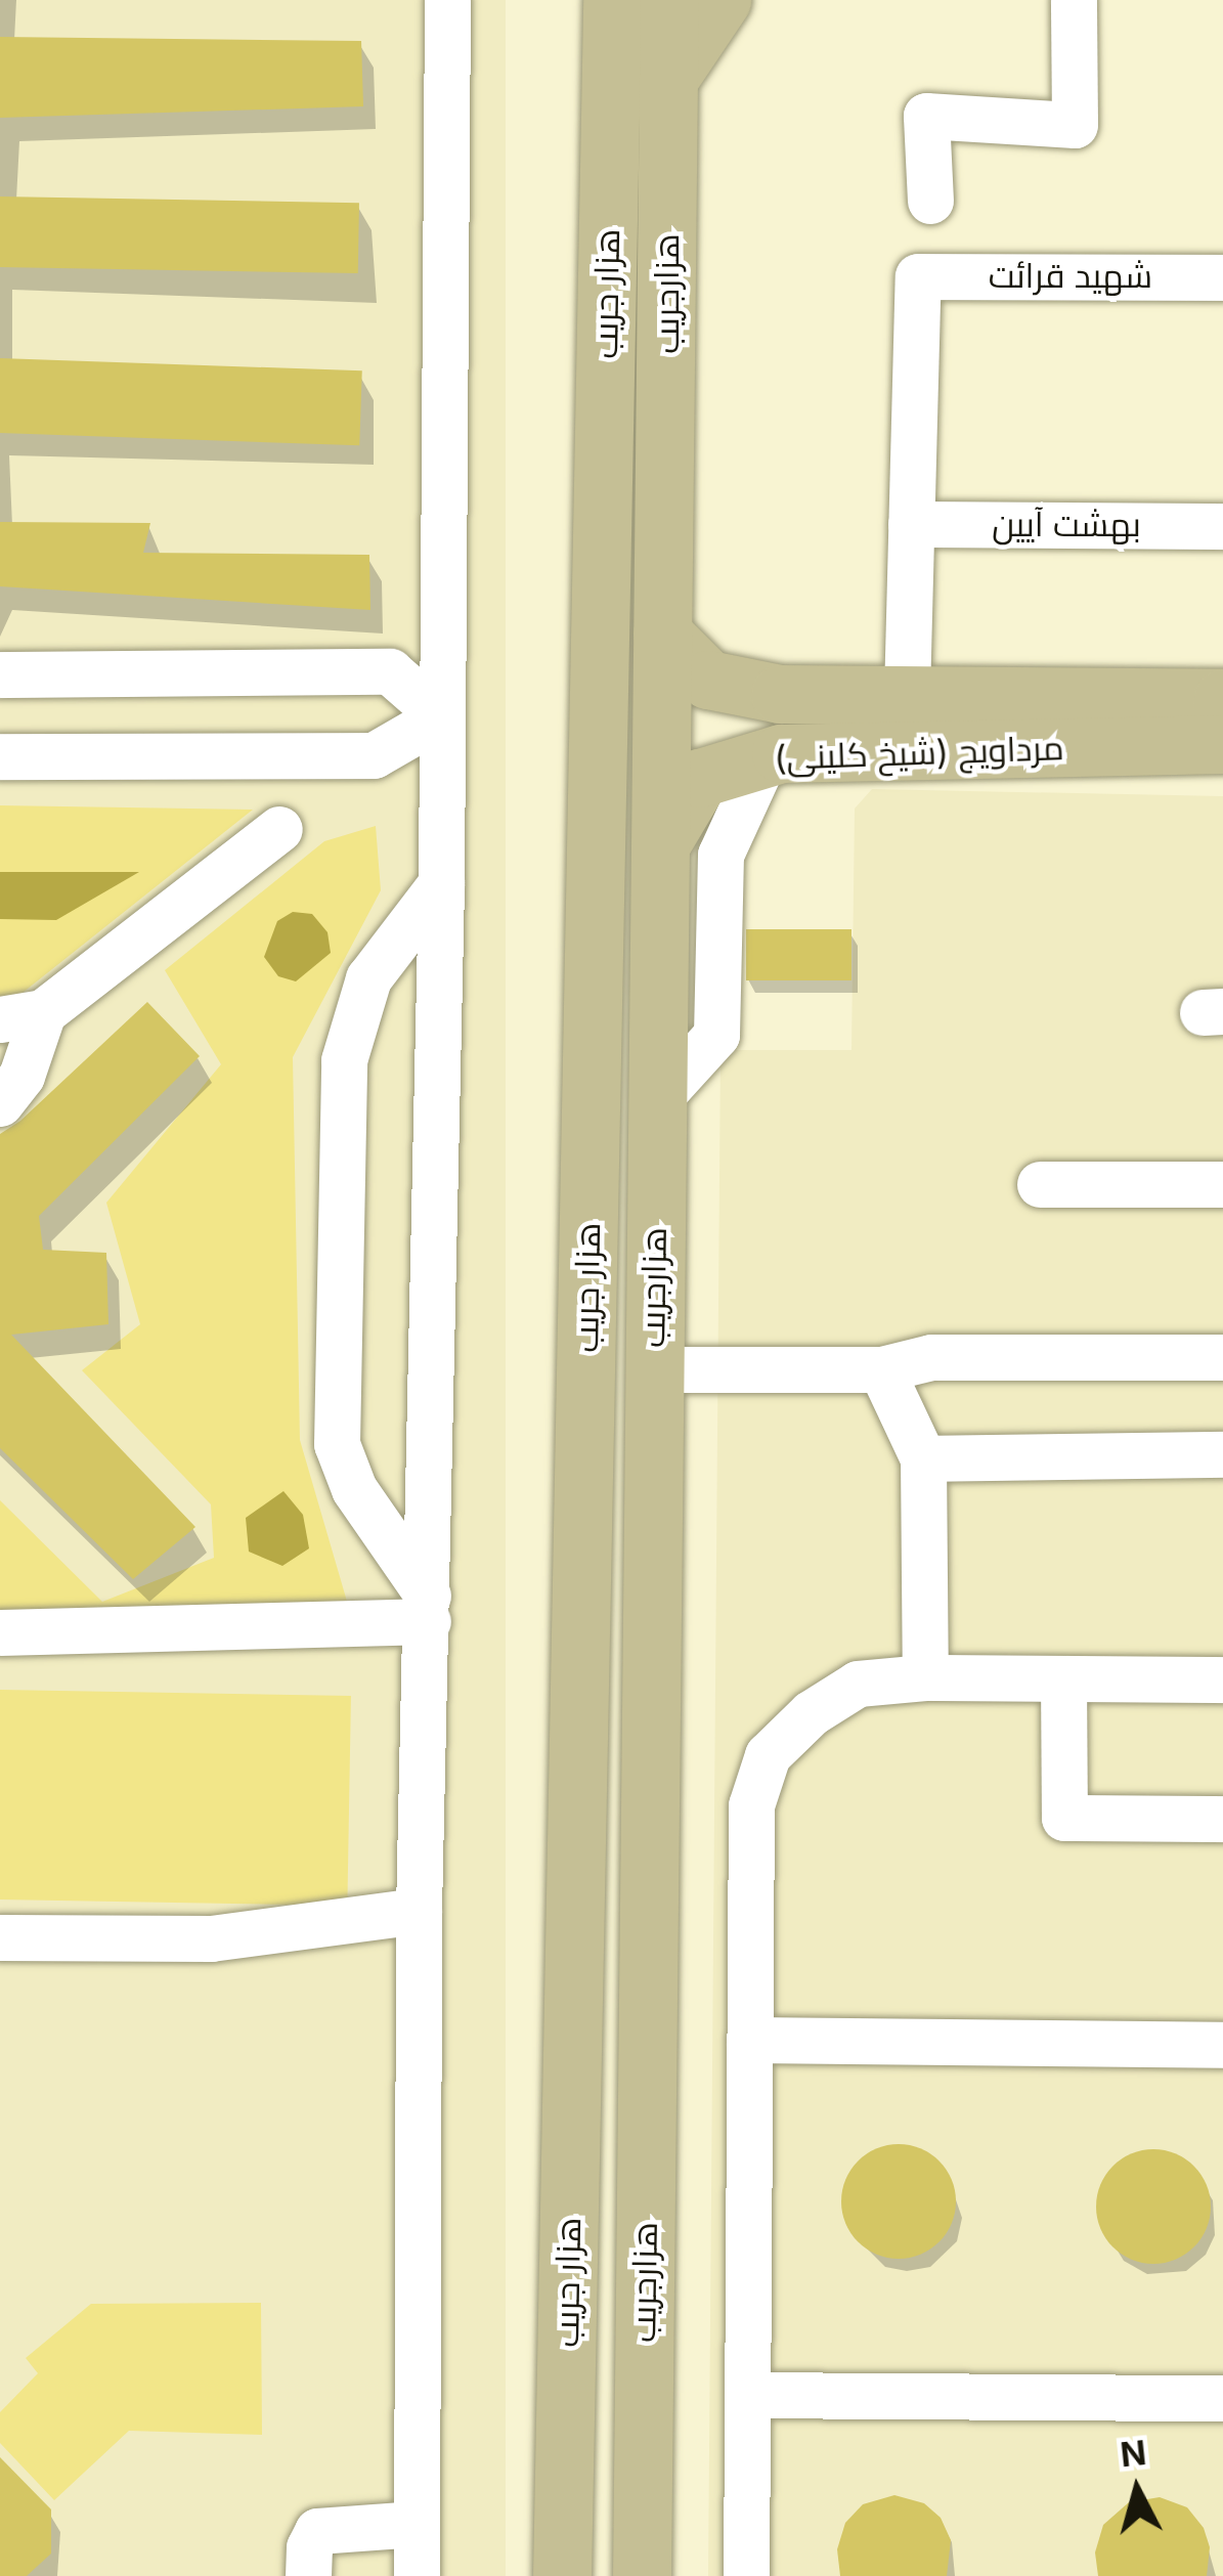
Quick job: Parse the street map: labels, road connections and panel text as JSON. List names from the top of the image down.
{
  "streets": {
    "main road": ["هزار جریب", "هزارجریب", "مرداویج (شیخ کلینی)"],
    "street": ["شهید قرائت", "بهشت آیین"]
  },
  "crossings": [
    ["شهید قرائت", "بهشت آیین"],
    ["هزارجریب", "مرداویج (شیخ کلینی)"]
  ],
  "north": "top"
}
